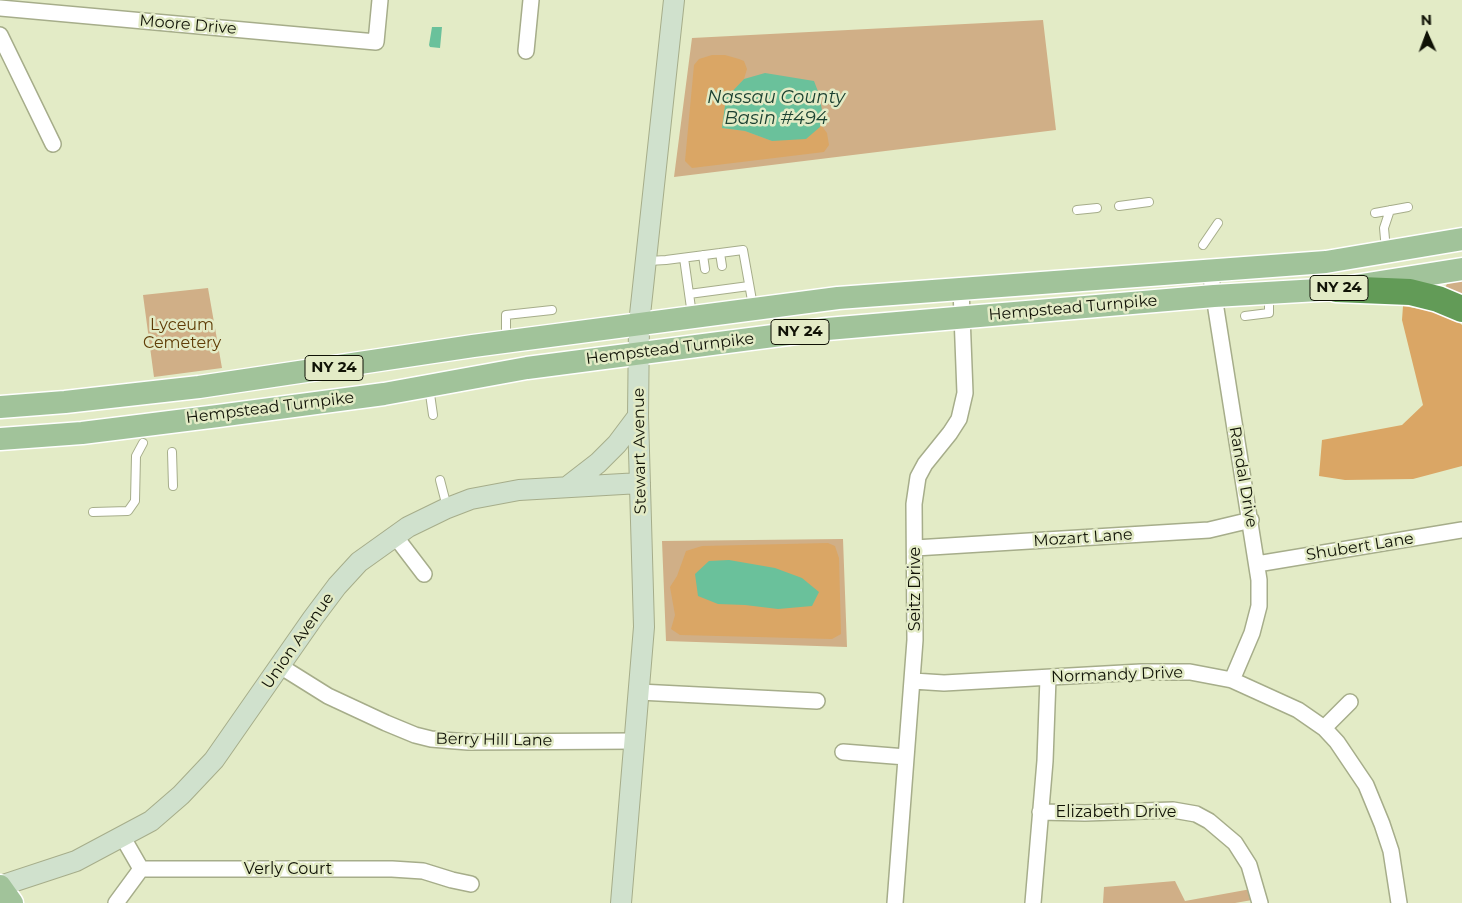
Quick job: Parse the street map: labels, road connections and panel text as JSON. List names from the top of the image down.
{
  "streets": {
    "main road": [
      "NY 24",
      "Hempstead Turnpike",
      "Stewart Avenue",
      "Union Avenue"
    ],
    "street": [
      "Moore Drive",
      "Randal Drive",
      "Mozart Lane",
      "Shubert Lane",
      "Seitz Drive",
      "Normandy Drive",
      "Berry Hill Lane",
      "Elizabeth Drive",
      "Verly Court"
    ]
  },
  "crossings": [
    ["Hempstead Turnpike", "Stewart Avenue"],
    ["Hempstead Turnpike", "Randal Drive"],
    ["Hempstead Turnpike", "Seitz Drive"],
    ["Stewart Avenue", "Union Avenue"],
    ["Stewart Avenue", "Berry Hill Lane"],
    ["Randal Drive", "Mozart Lane"],
    ["Randal Drive", "Shubert Lane"],
    ["Randal Drive", "Normandy Drive"],
    ["Mozart Lane", "Seitz Drive"],
    ["Seitz Drive", "Normandy Drive"],
    ["Union Avenue", "Berry Hill Lane"]
  ],
  "water": ["Nassau County Basin #494"],
  "parks": ["Lyceum Cemetery"],
  "north": "top"
}
